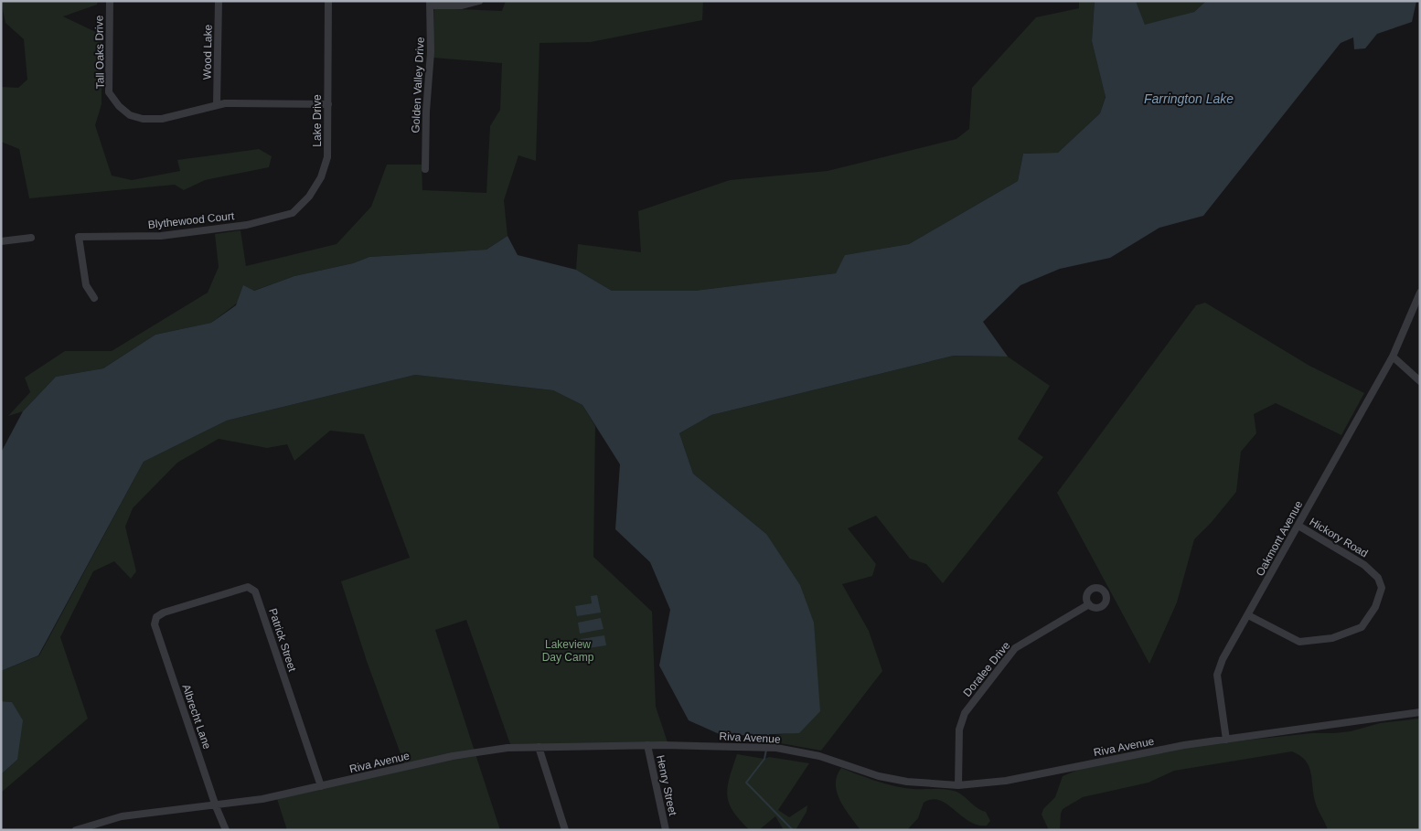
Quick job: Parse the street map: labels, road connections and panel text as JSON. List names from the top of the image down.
{
  "streets": {
    "street": [
      "Tall Oaks Drive",
      "Wood Lake",
      "Golden Valley Drive",
      "Lake Drive",
      "Blythewood Court",
      "Hickory Road",
      "Oakmont Avenue",
      "Patrick Street",
      "Doralee Drive",
      "Albrecht Lane",
      "Riva Avenue",
      "Henry Street"
    ]
  },
  "crossings": [
    ["Tall Oaks Drive", "Wood Lake"],
    ["Tall Oaks Drive", "Lake Drive"],
    ["Lake Drive", "Blythewood Court"],
    ["Hickory Road", "Oakmont Avenue"],
    ["Oakmont Avenue", "Riva Avenue"],
    ["Patrick Street", "Albrecht Lane"],
    ["Patrick Street", "Riva Avenue"],
    ["Doralee Drive", "Riva Avenue"],
    ["Albrecht Lane", "Riva Avenue"],
    ["Riva Avenue", "Henry Street"]
  ],
  "water": ["Farrington Lake"],
  "parks": ["Lakeview Day Camp"]
}
